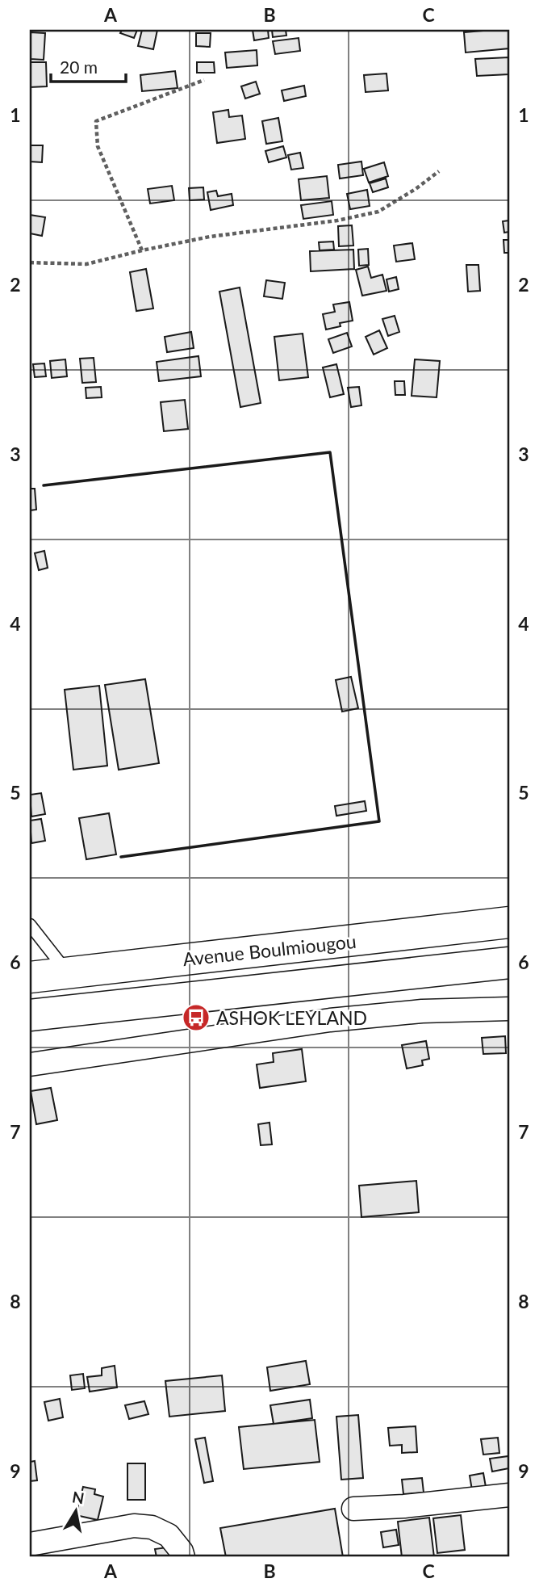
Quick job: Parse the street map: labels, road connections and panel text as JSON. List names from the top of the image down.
{
  "streets": {
    "highway": ["Avenue Boulmiougou"]
  },
  "places": {
    "bus stop": ["ASHOK LEYLAND"]
  },
  "scale_bar": "20 m",
  "north": "top",
  "grid": {
    "columns": ["A", "B", "C"],
    "rows": [
      "1",
      "2",
      "3",
      "4",
      "5",
      "6",
      "7",
      "8",
      "9"
    ]
  }
}
